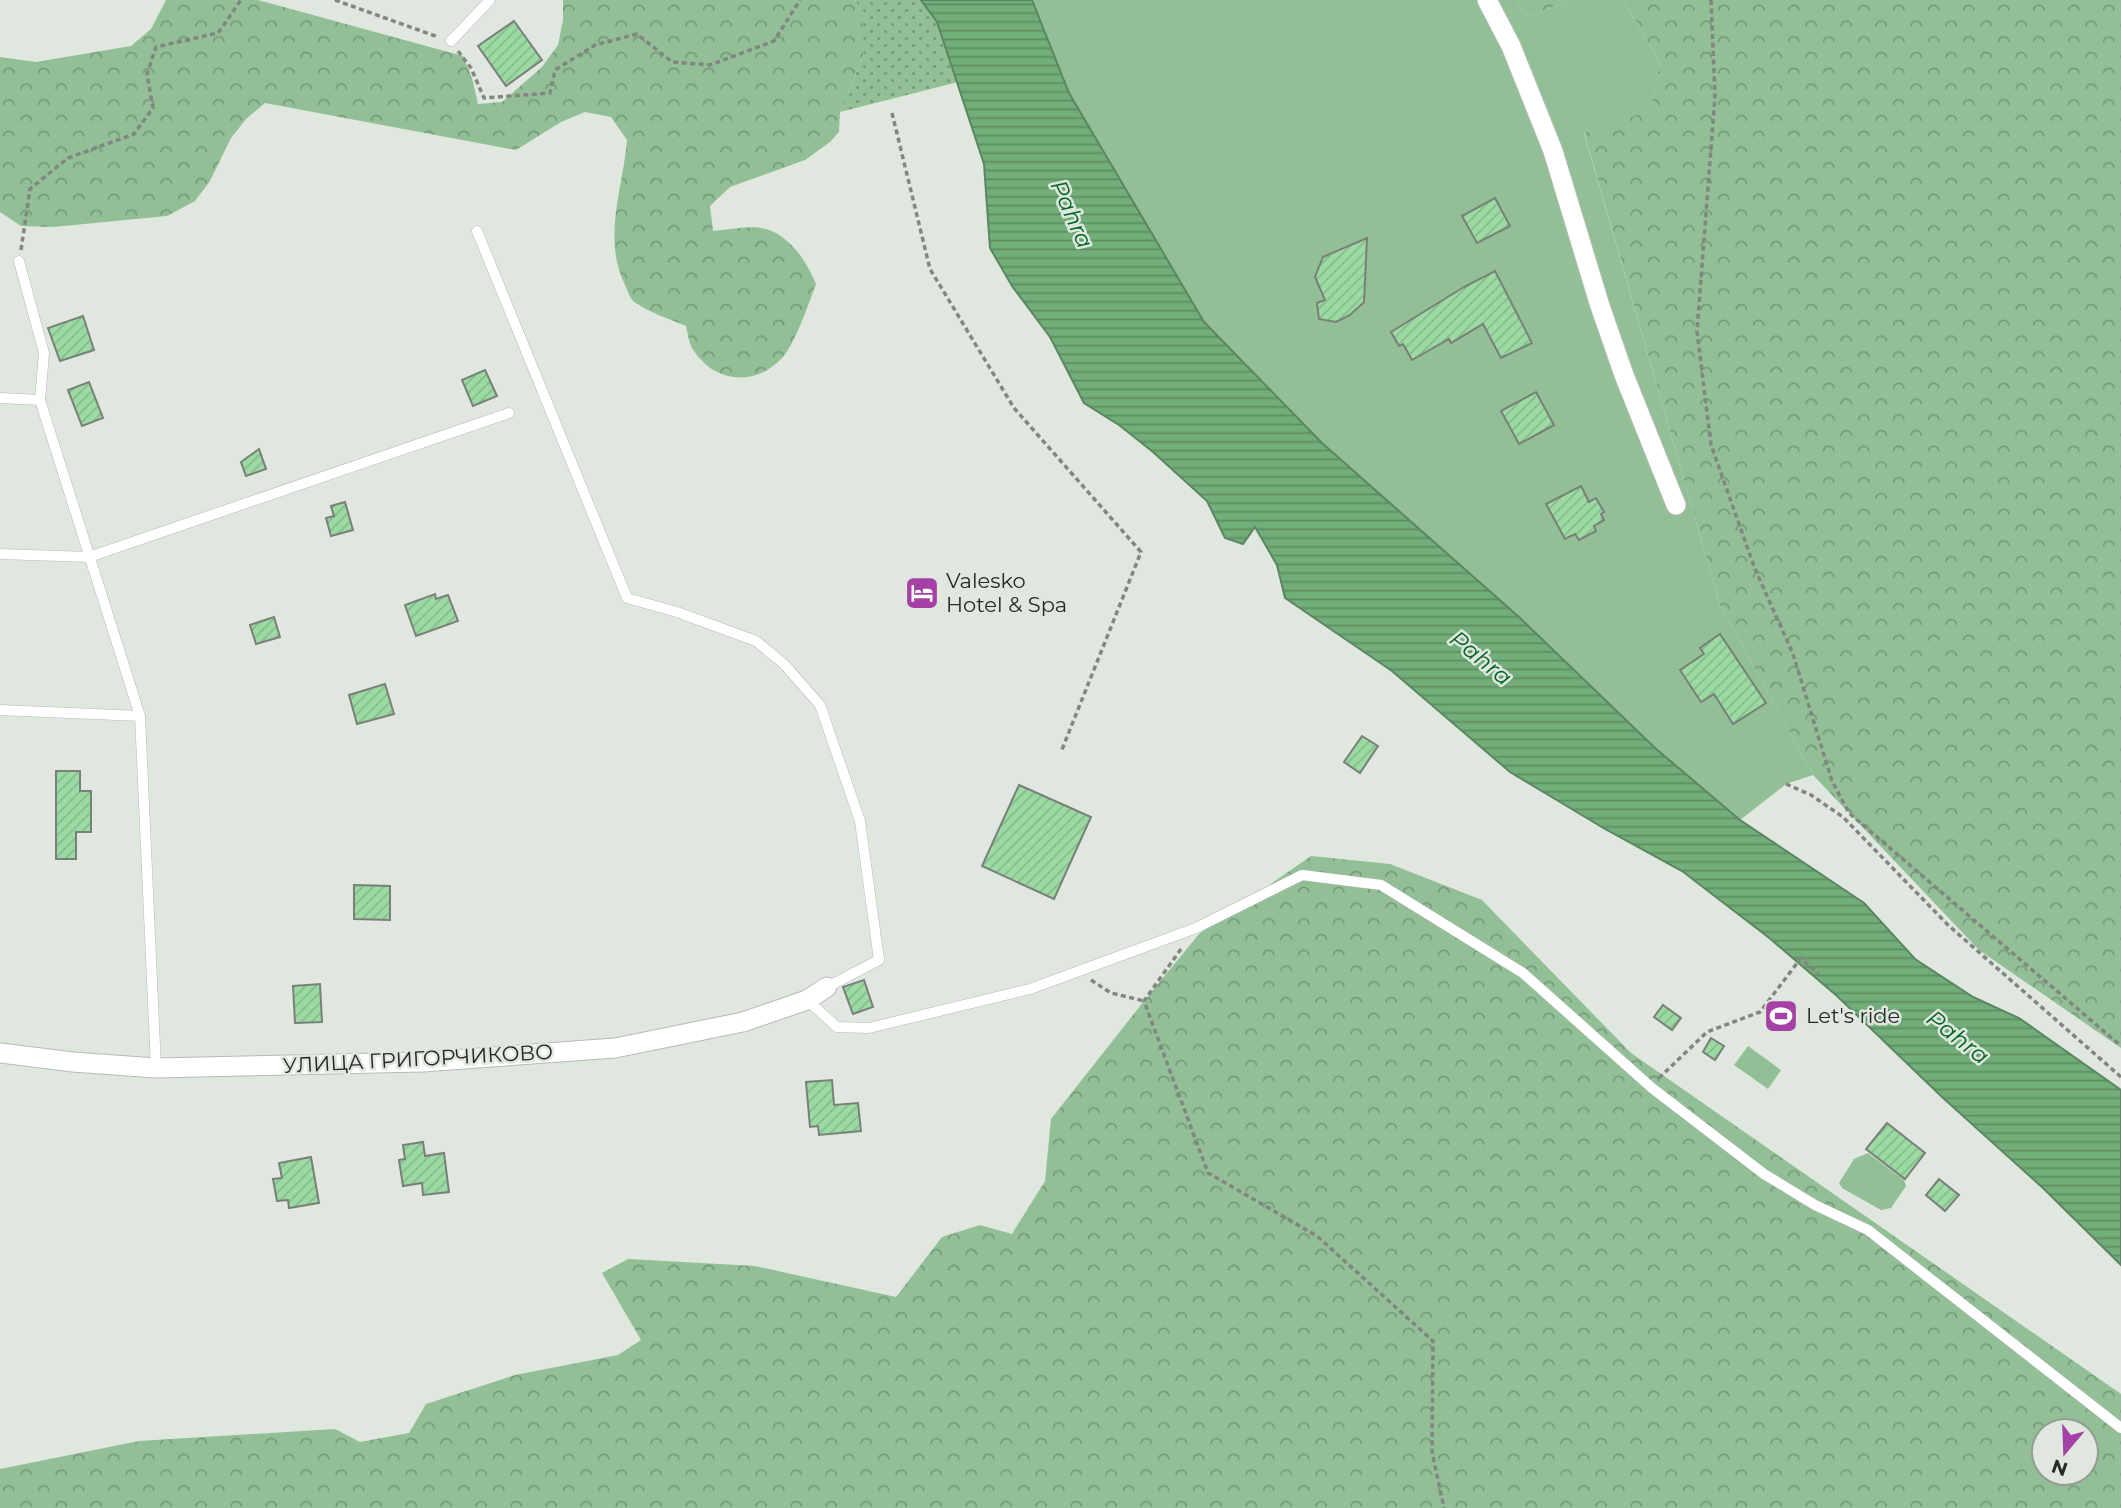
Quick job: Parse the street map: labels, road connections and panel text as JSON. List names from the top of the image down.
{
  "streets": {
    "street": ["УЛИЦА ГРИГОРЧИКОВО"]
  },
  "water": ["Pahra"],
  "places": {
    "hotel": ["Valesko Hotel & Spa"],
    "sports": ["Let's ride"]
  },
  "north": "bottom"
}
